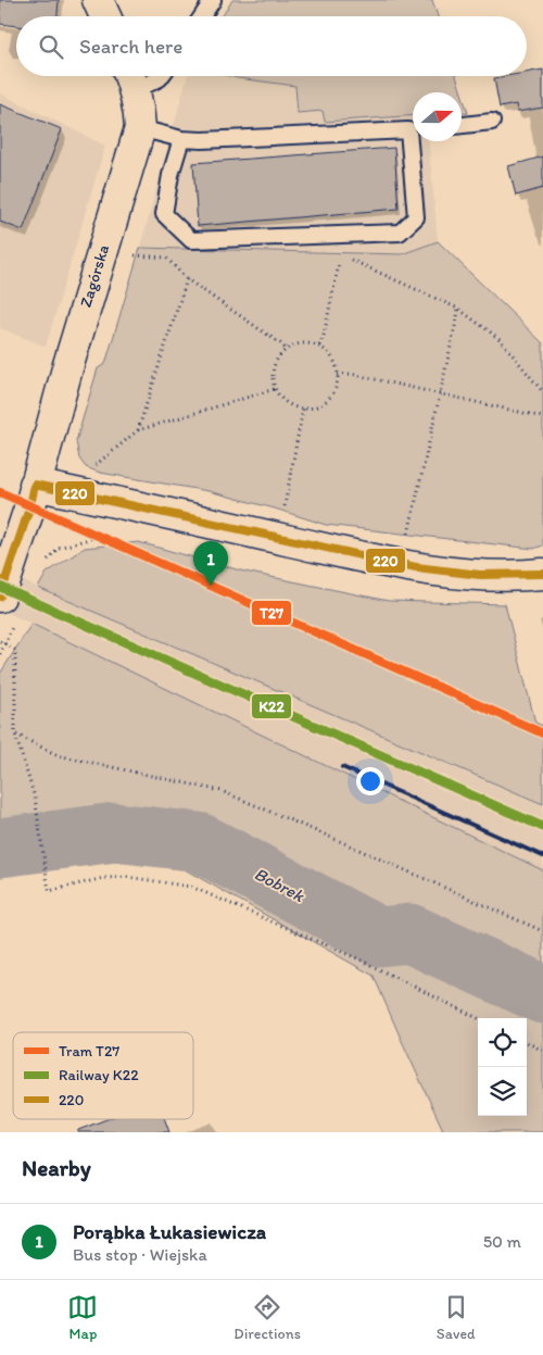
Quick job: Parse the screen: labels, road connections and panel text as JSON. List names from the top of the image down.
{
  "streets": {
    "street": ["Zagórska"]
  },
  "water": ["Bobrek"],
  "lines": ["transit line 220", "tram line T27", "rail line K22"],
  "legend": ["Tram T27", "Railway K22", "220"],
  "north": "right",
  "page": {
    "search": "Search here",
    "pins": "1",
    "heading": "Nearby",
    "list": [
      {
        "mark": "1",
        "name": "Porąbka Łukasiewicza",
        "note": "Bus stop · Wiejska",
        "value": "50 m"
      }
    ],
    "nav": ["Map", "Directions", "Saved"]
  }
}
